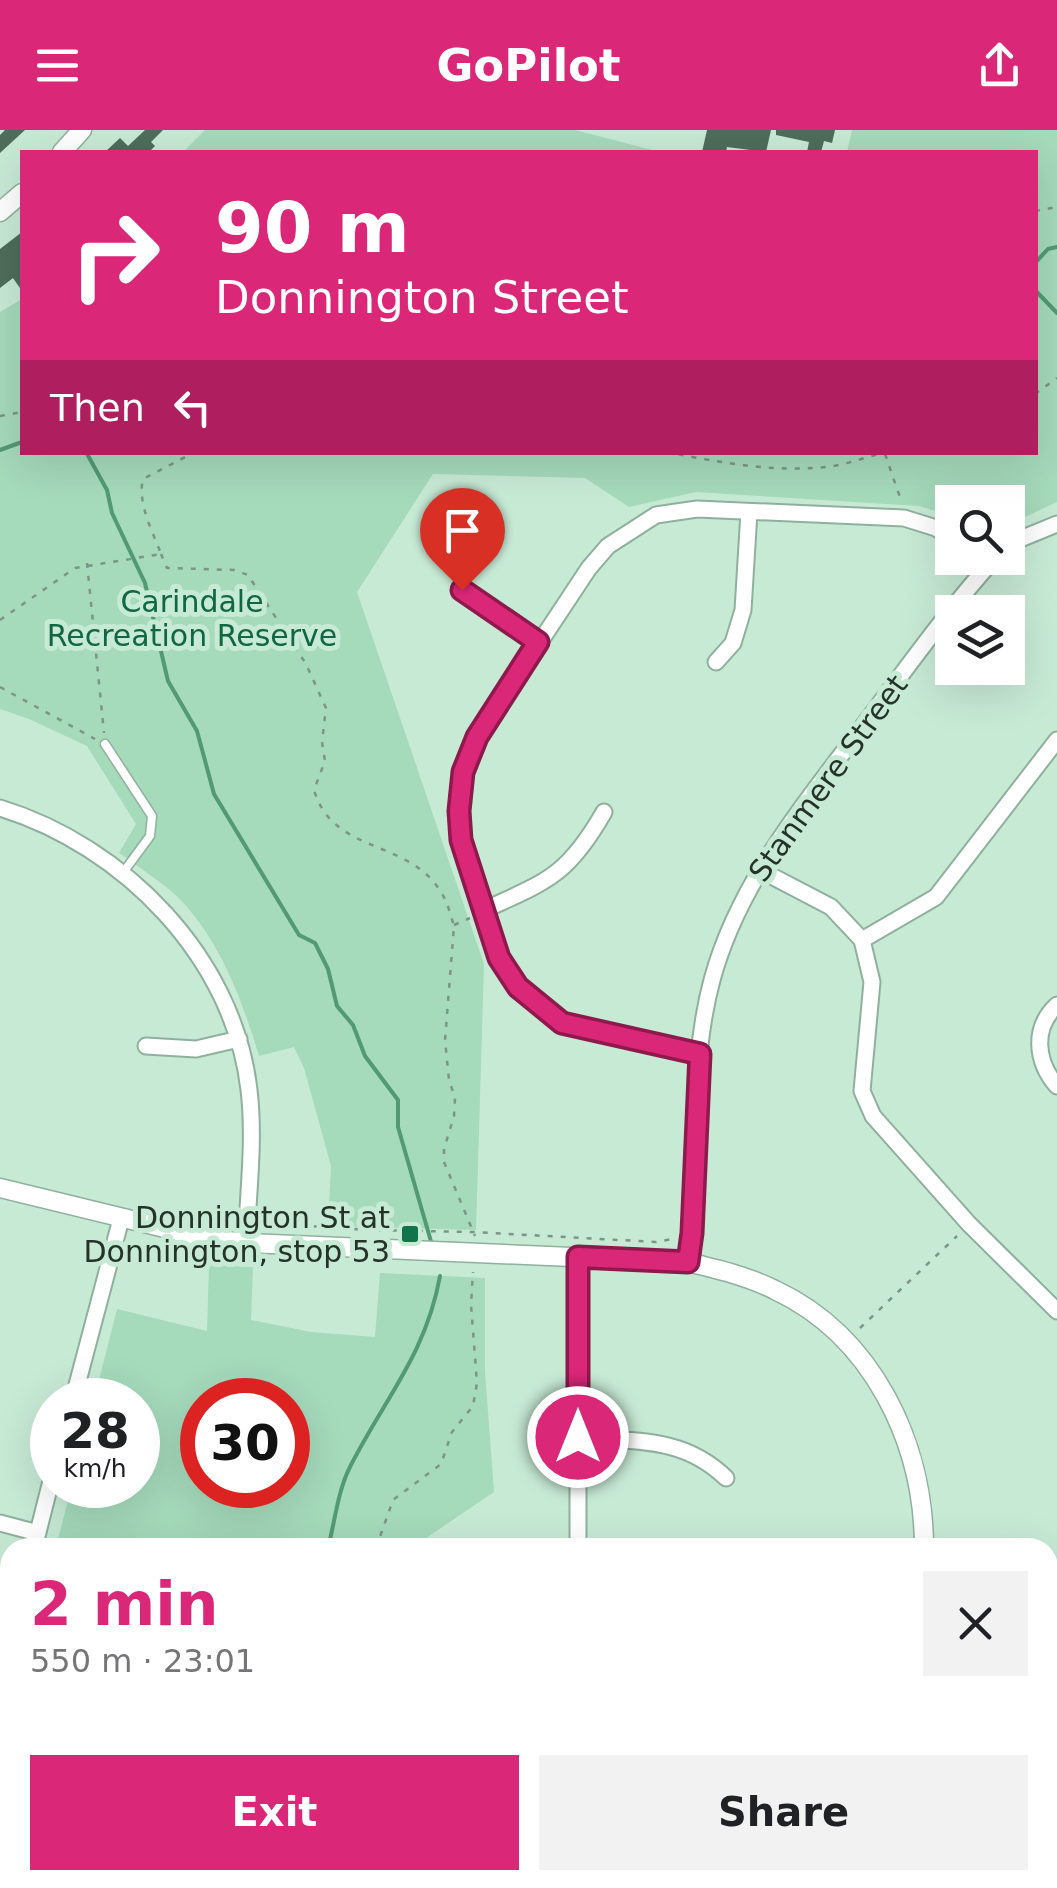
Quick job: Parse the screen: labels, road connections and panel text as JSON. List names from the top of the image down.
{
  "streets": {
    "street": ["Stanmere Street"]
  },
  "parks": ["Carindale Recreation Reserve"],
  "places": {
    "transit": ["Donnington St at Donnington, stop 53"]
  },
  "page": {
    "header": "GoPilot",
    "turn": ["90 m", "Donnington Street"],
    "then": "Then",
    "speed": "28 km/h",
    "limit": "30",
    "heading": ["2 min", "550 m · 23:01"],
    "buttons": ["Exit", "Share"]
  }
}
